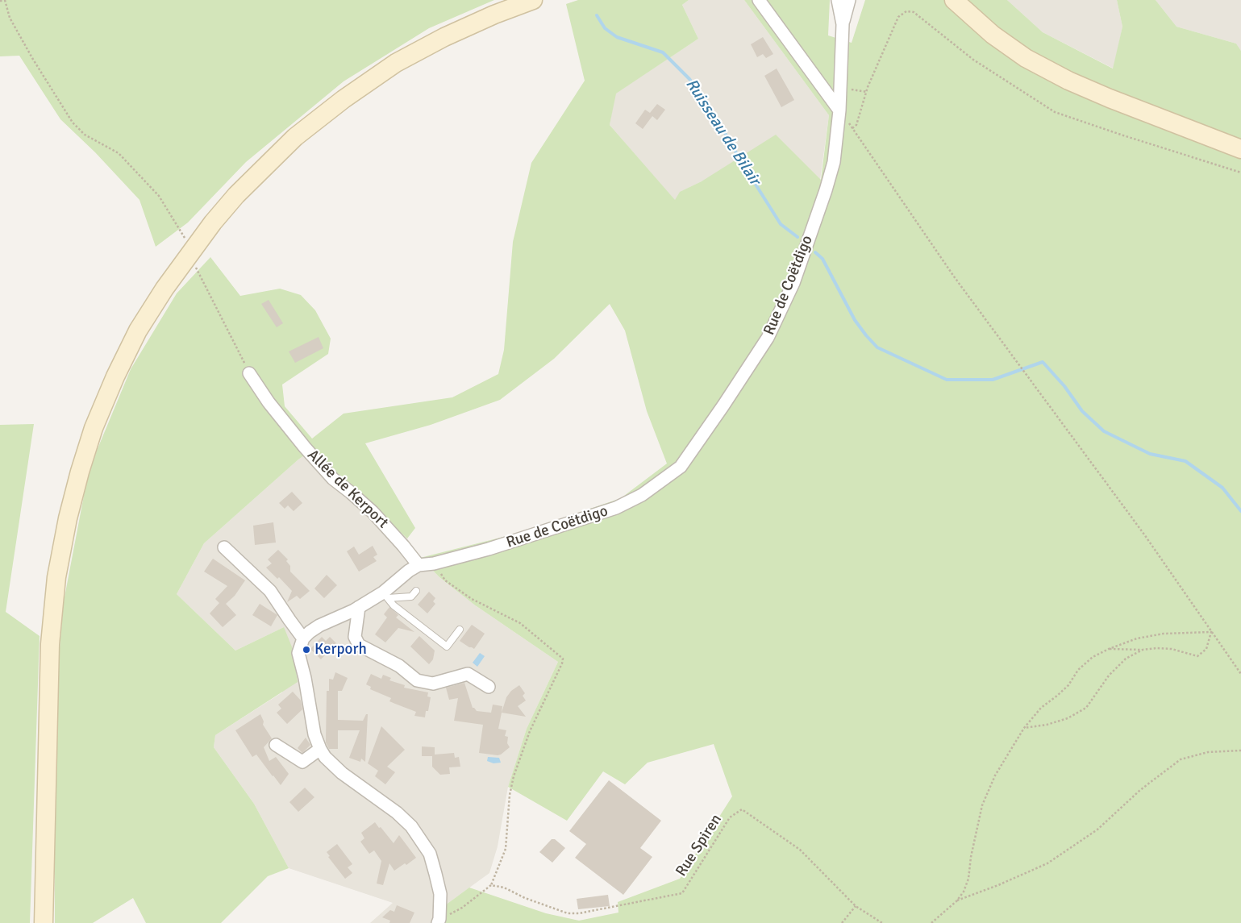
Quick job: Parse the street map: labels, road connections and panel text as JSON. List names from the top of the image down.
{
  "streets": {
    "street": ["Rue de Coëtdigo", "Allée de Kerport"],
    "path": ["Rue Spiren"]
  },
  "crossings": [
    ["Rue de Coëtdigo", "Allée de Kerport"]
  ],
  "water": ["Ruisseau de Bilair"],
  "places": ["Kerporh"]
}
